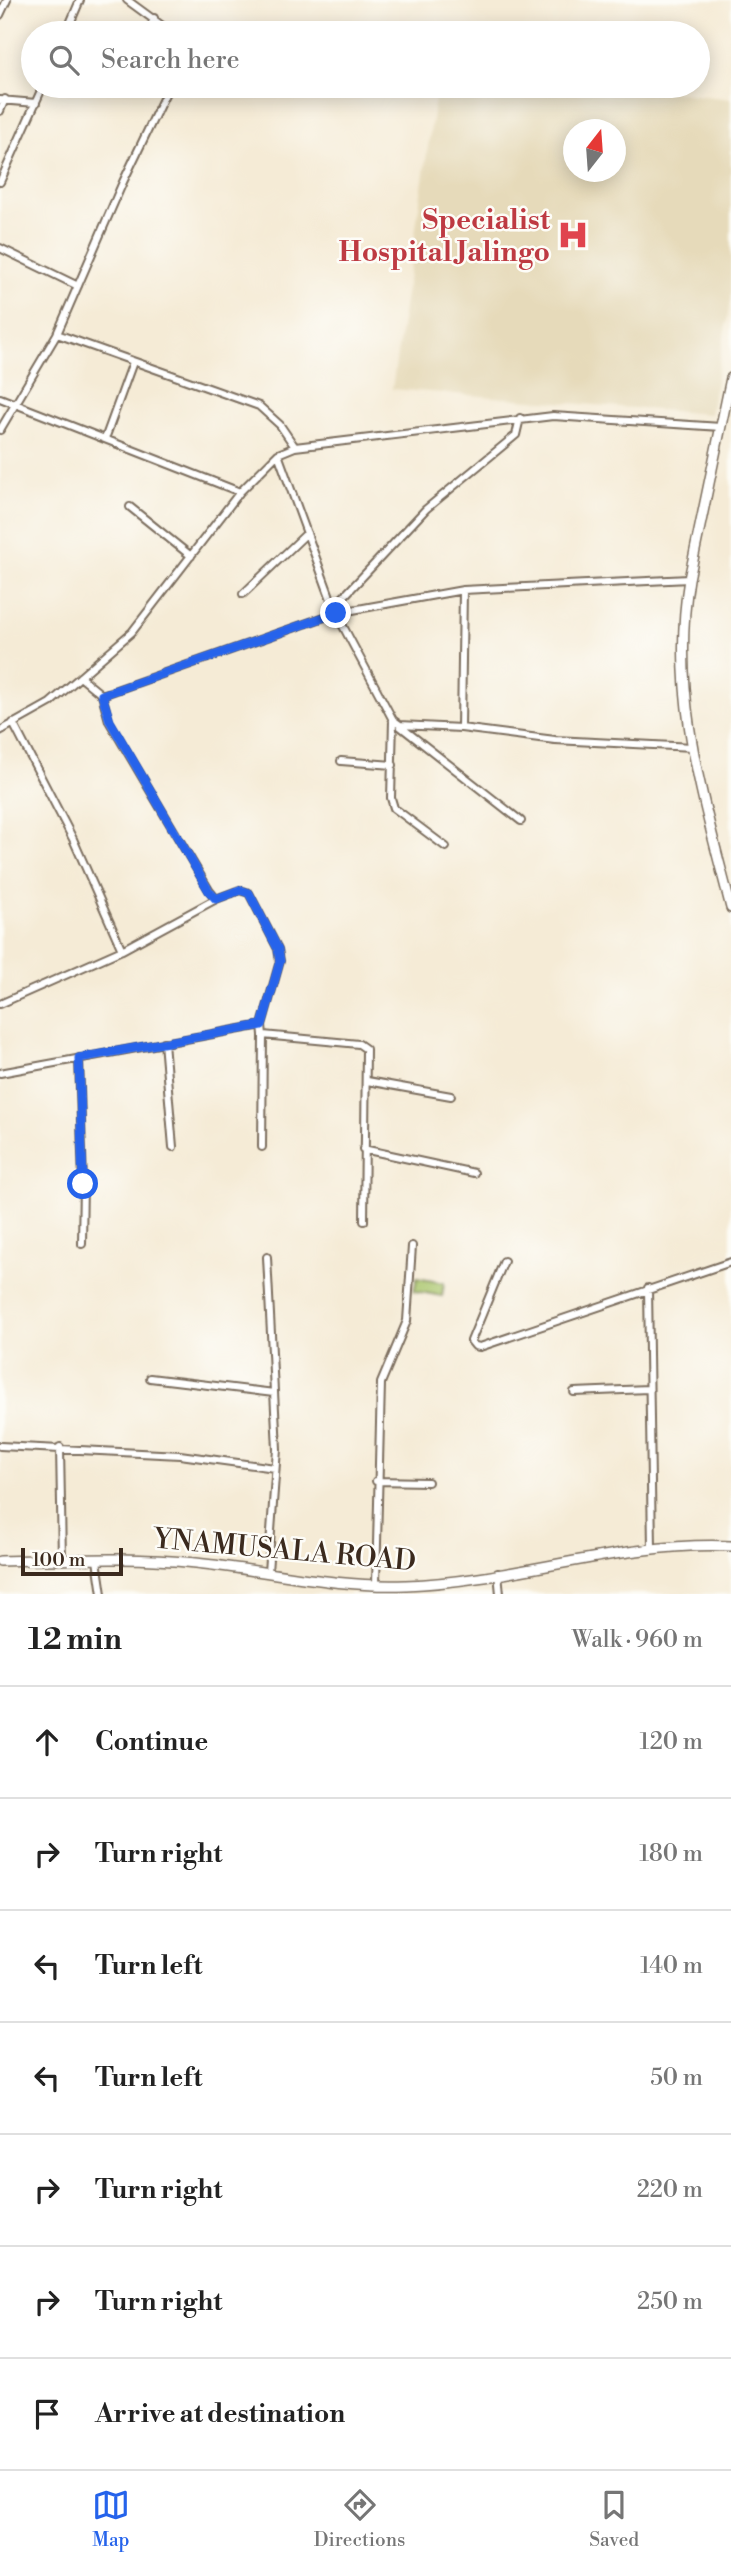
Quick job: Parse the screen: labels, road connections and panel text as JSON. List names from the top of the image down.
{
  "streets": {
    "main road": ["YNAMUSALA ROAD"]
  },
  "places": {
    "hospital": ["Specialist Hospital Jalingo"]
  },
  "scale_bar": "100 m",
  "north": "top",
  "page": {
    "search": "Search here",
    "scale": "100 m",
    "heading": ["12 min", "Walk · 960 m"],
    "list": [
      ["Continue", "120 m"],
      ["Turn right", "180 m"],
      ["Turn left", "140 m"],
      ["Turn left", "50 m"],
      ["Turn right", "220 m"],
      ["Turn right", "250 m"],
      "Arrive at destination"
    ],
    "nav": ["Map", "Directions", "Saved"]
  }
}
